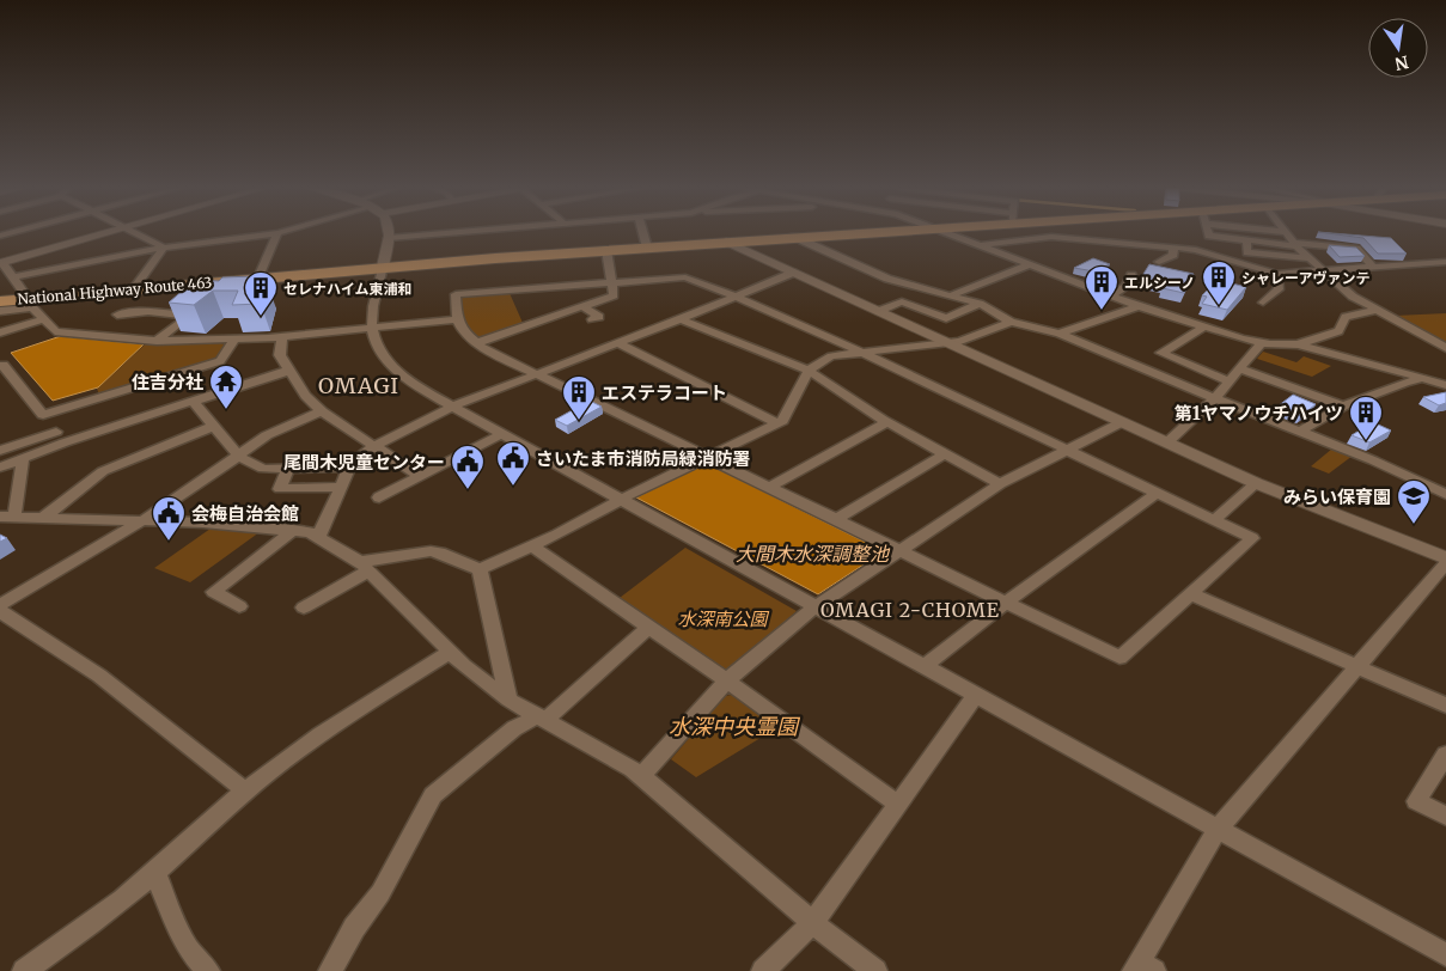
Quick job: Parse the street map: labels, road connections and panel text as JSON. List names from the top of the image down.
{
  "streets": {
    "highway": ["National Highway Route 463"]
  },
  "districts": ["OMAGI", "OMAGI 2-CHOME"],
  "water": ["大間木水深調整池"],
  "parks": ["水深南公園", "水深中央霊園"],
  "places": {
    "building": [
      "シャレーアヴァンテ",
      "エルシーノ",
      "セレナハイム東浦和",
      "エステラコート",
      "第1ヤマノウチハイツ"
    ],
    "temple": ["住吉分社"],
    "public building": ["さいたま市消防局緑消防署", "尾間木児童センター", "会梅自治会館"],
    "school or university": ["みらい保育園"]
  },
  "north": "bottom"
}
